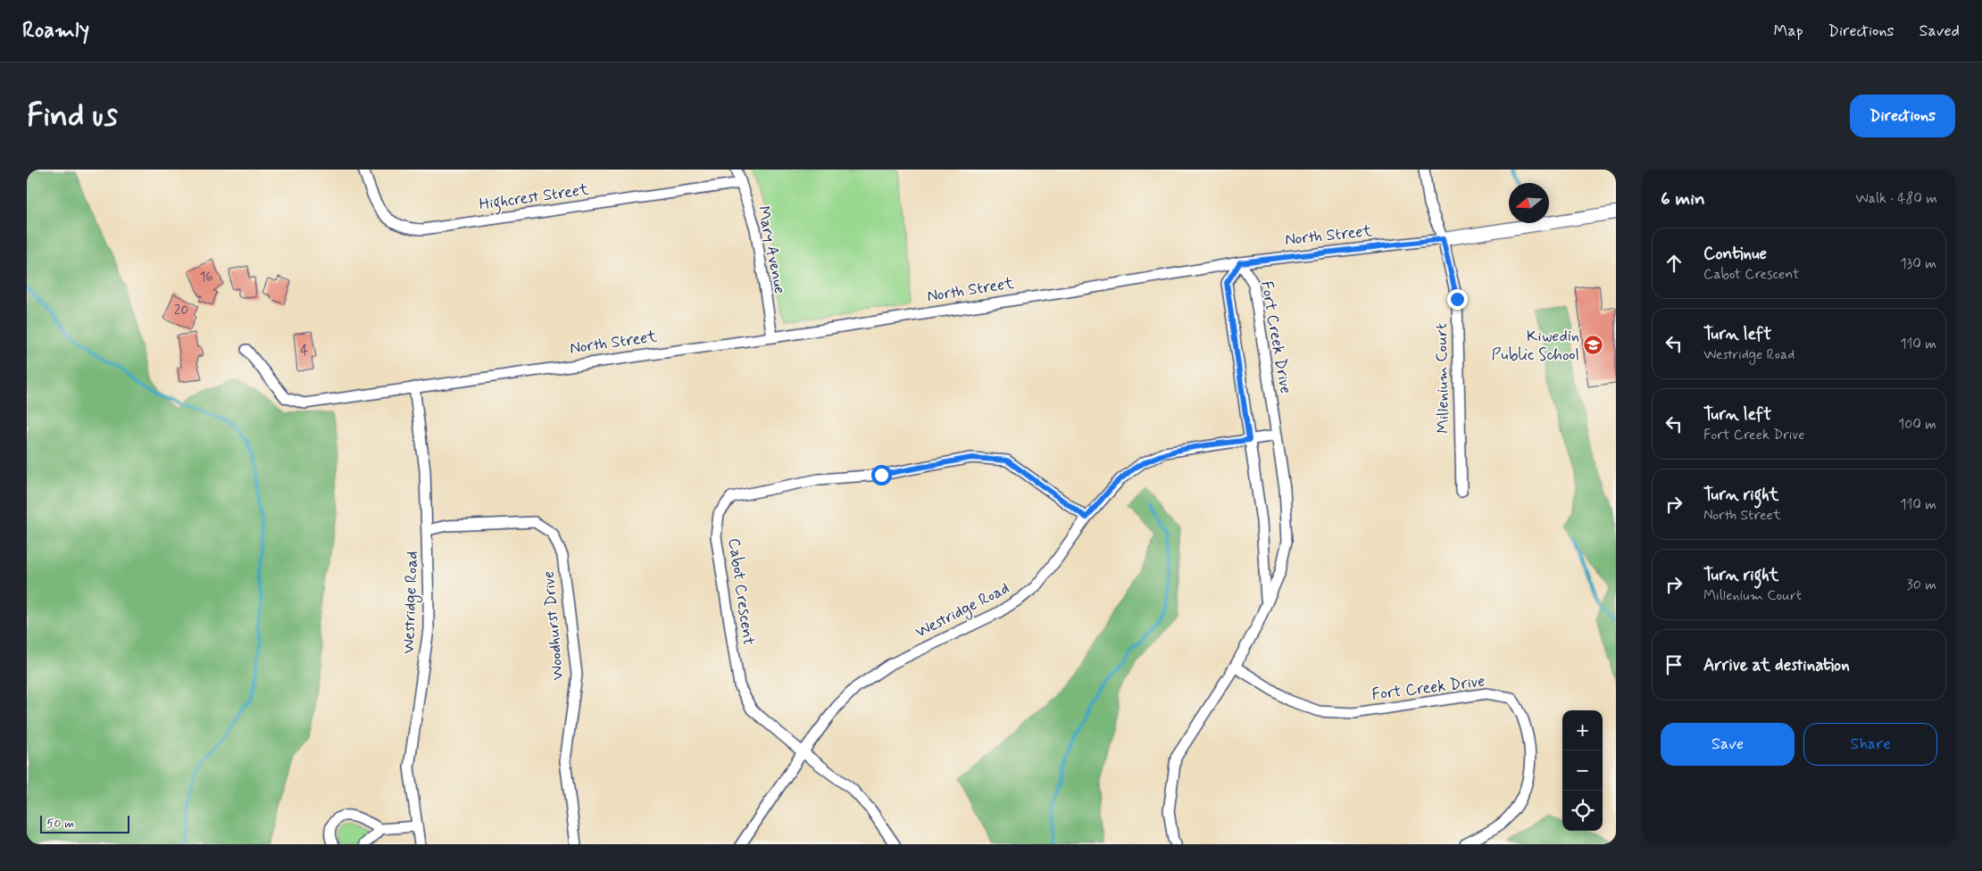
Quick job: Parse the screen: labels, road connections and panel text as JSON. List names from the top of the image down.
{
  "streets": {
    "street": [
      "Highcrest Street",
      "North Street",
      "Mary Avenue",
      "Fort Creek Drive",
      "Millenium Court",
      "Cabot Crescent",
      "Westridge Road",
      "Woodhurst Drive"
    ]
  },
  "crossings": [
    ["Highcrest Street", "Mary Avenue"],
    ["North Street", "Mary Avenue"],
    ["North Street", "Fort Creek Drive"],
    ["North Street", "Millenium Court"],
    ["North Street", "Westridge Road"],
    ["Fort Creek Drive", "Westridge Road"],
    ["Cabot Crescent", "Westridge Road"],
    ["Westridge Road", "Woodhurst Drive"]
  ],
  "places": {
    "school or university": ["Kiwedin Public School"]
  },
  "house_numbers": ["16", "20", "4"],
  "scale_bar": "50 m",
  "north": "left",
  "page": {
    "header": "Roamly",
    "nav": ["Map", "Directions", "Saved"],
    "buttons": [
      "Directions",
      ["Save", "Share"]
    ],
    "title": "Find us",
    "heading": ["6 min", "Walk · 480 m"],
    "list": [
      ["Continue", "Cabot Crescent", "130 m"],
      ["Turn left", "Westridge Road", "110 m"],
      ["Turn left", "Fort Creek Drive", "100 m"],
      ["Turn right", "North Street", "110 m"],
      ["Turn right", "Millenium Court", "30 m"],
      "Arrive at destination"
    ],
    "map_buttons": ["+", "−"],
    "scale": "50 m"
  }
}
